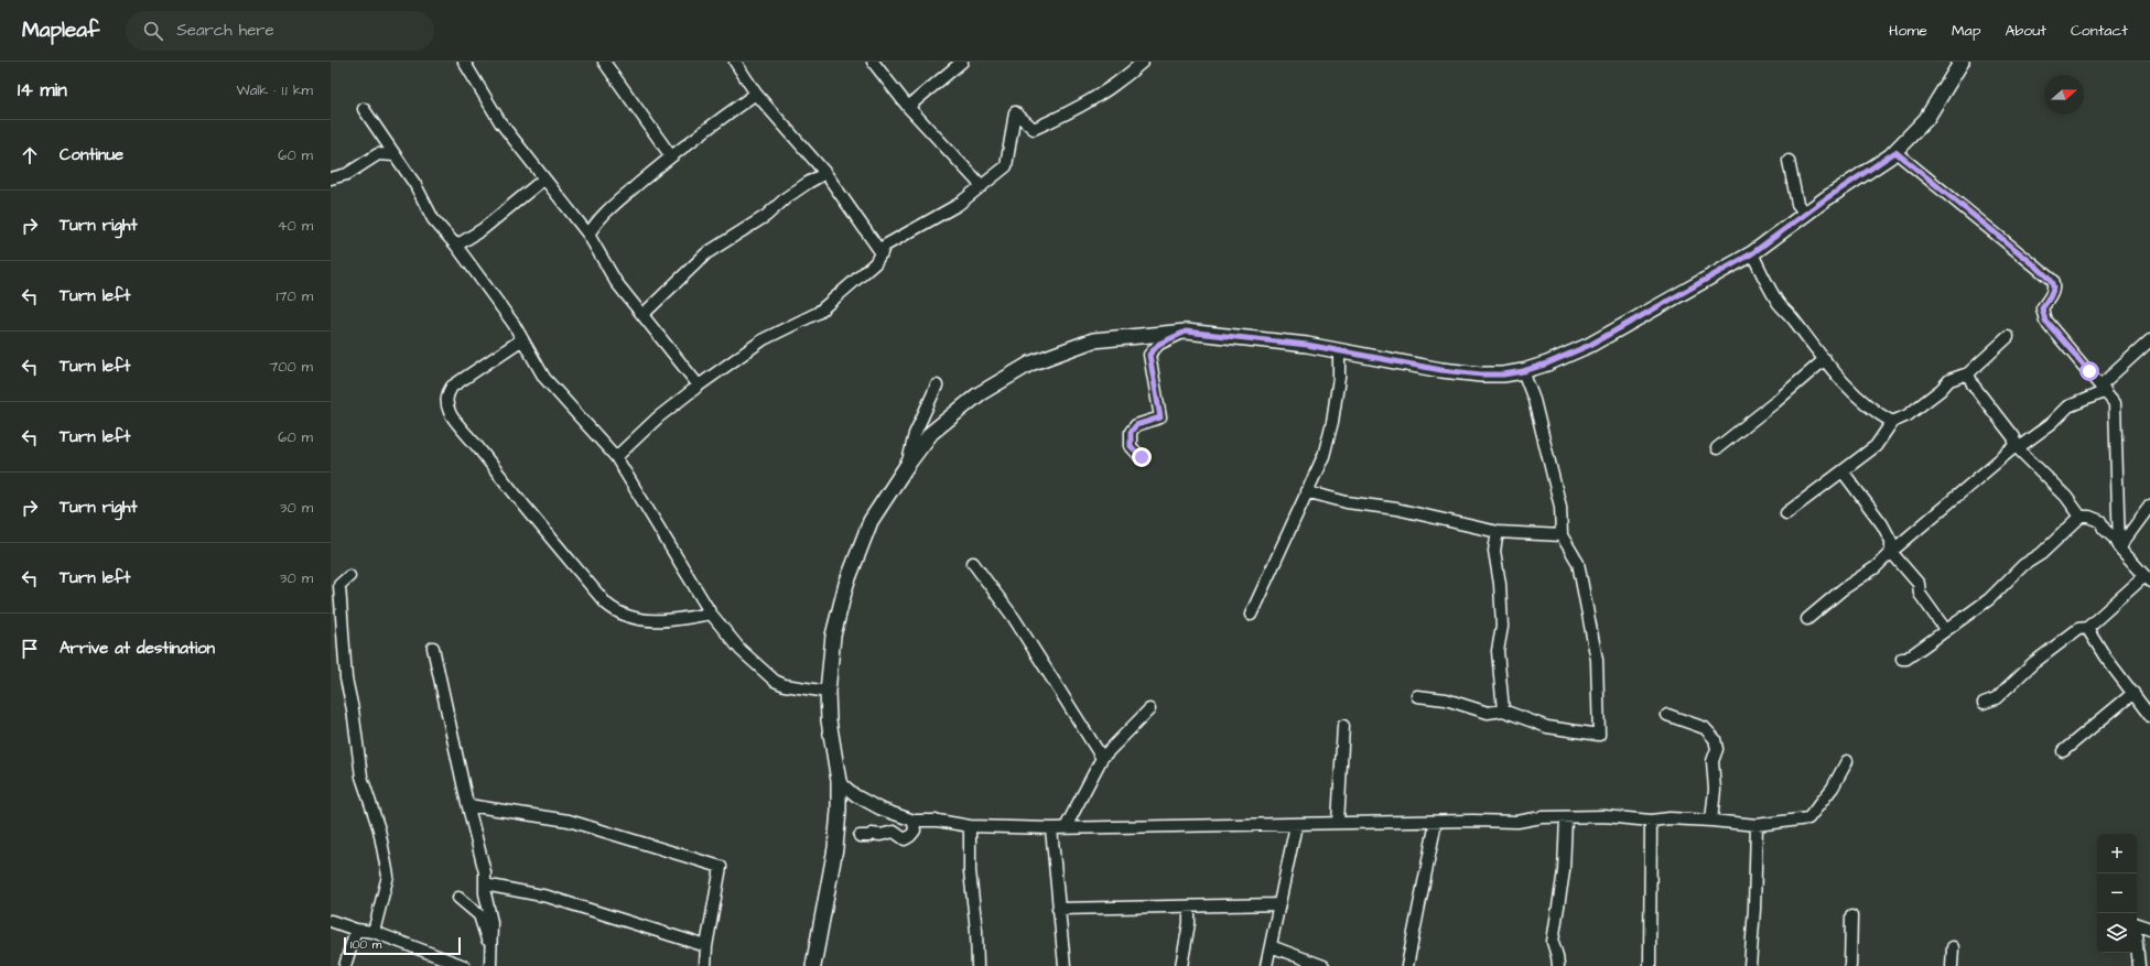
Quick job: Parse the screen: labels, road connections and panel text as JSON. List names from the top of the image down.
{
  "scale_bar": "100 m",
  "north": "right",
  "page": {
    "header": "Mapleaf",
    "search": "Search here",
    "nav": [
      "Home",
      "Map",
      "About",
      "Contact"
    ],
    "heading": ["14 min", "Walk · 1.1 km"],
    "list": [
      ["Continue", "60 m"],
      ["Turn right", "40 m"],
      ["Turn left", "170 m"],
      ["Turn left", "700 m"],
      ["Turn left", "60 m"],
      ["Turn right", "30 m"],
      ["Turn left", "30 m"],
      "Arrive at destination"
    ],
    "map_buttons": ["+", "−"],
    "scale": "100 m"
  }
}
